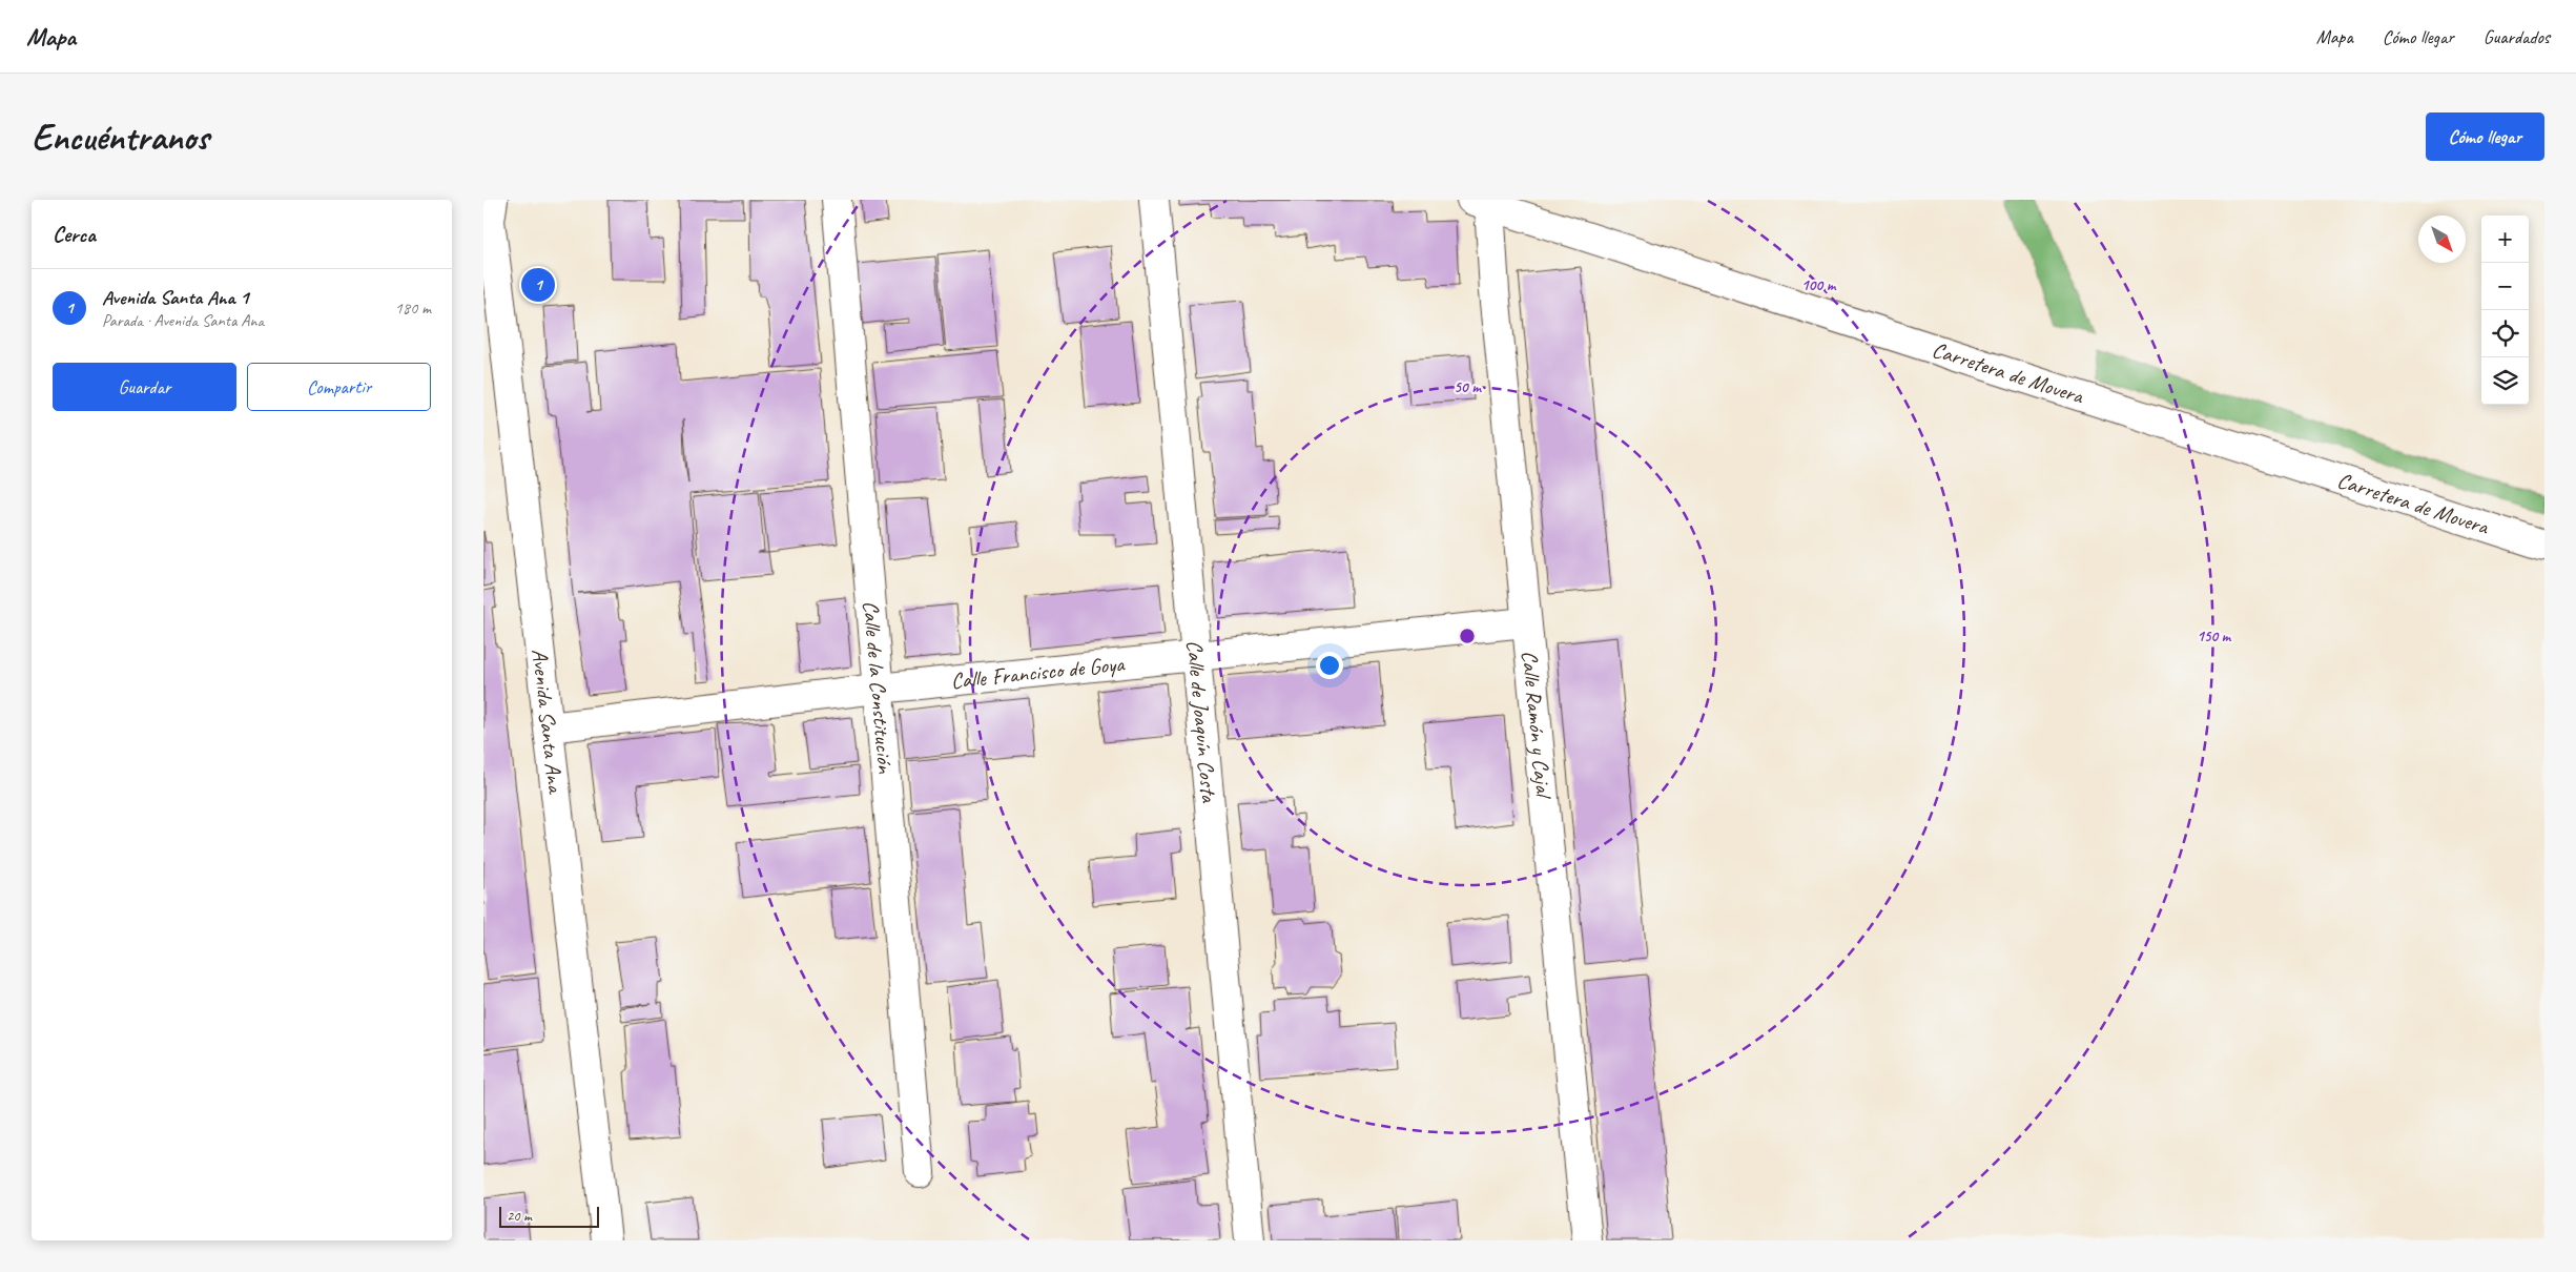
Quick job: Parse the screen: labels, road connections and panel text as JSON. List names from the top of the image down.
{
  "streets": {
    "street": [
      "Carretera de Movera",
      "Calle Francisco de Goya",
      "Calle de la Constitución",
      "Avenida Santa Ana",
      "Calle de Joaquín Costa",
      "Calle Ramón y Cajal"
    ]
  },
  "crossings": [
    ["Carretera de Movera", "Calle Ramón y Cajal"],
    ["Calle Francisco de Goya", "Calle de la Constitución"],
    ["Calle Francisco de Goya", "Avenida Santa Ana"],
    ["Calle Francisco de Goya", "Calle de Joaquín Costa"],
    ["Calle Francisco de Goya", "Calle Ramón y Cajal"]
  ],
  "scale_bar": "20 m",
  "north": "bottom right",
  "page": {
    "header": "Mapa",
    "nav": ["Mapa", "Cómo llegar", "Guardados"],
    "buttons": [
      "Cómo llegar",
      ["Guardar", "Compartir"]
    ],
    "title": "Encuéntranos",
    "heading": "Cerca",
    "map_buttons": ["+", "−"],
    "pins": "1",
    "list": [
      {
        "mark": "1",
        "name": "Avenida Santa Ana 1",
        "note": "Parada · Avenida Santa Ana",
        "value": "180 m"
      }
    ],
    "scale": "20 m"
  },
  "rings": ["100 m", "50 m", "150 m"]
}
